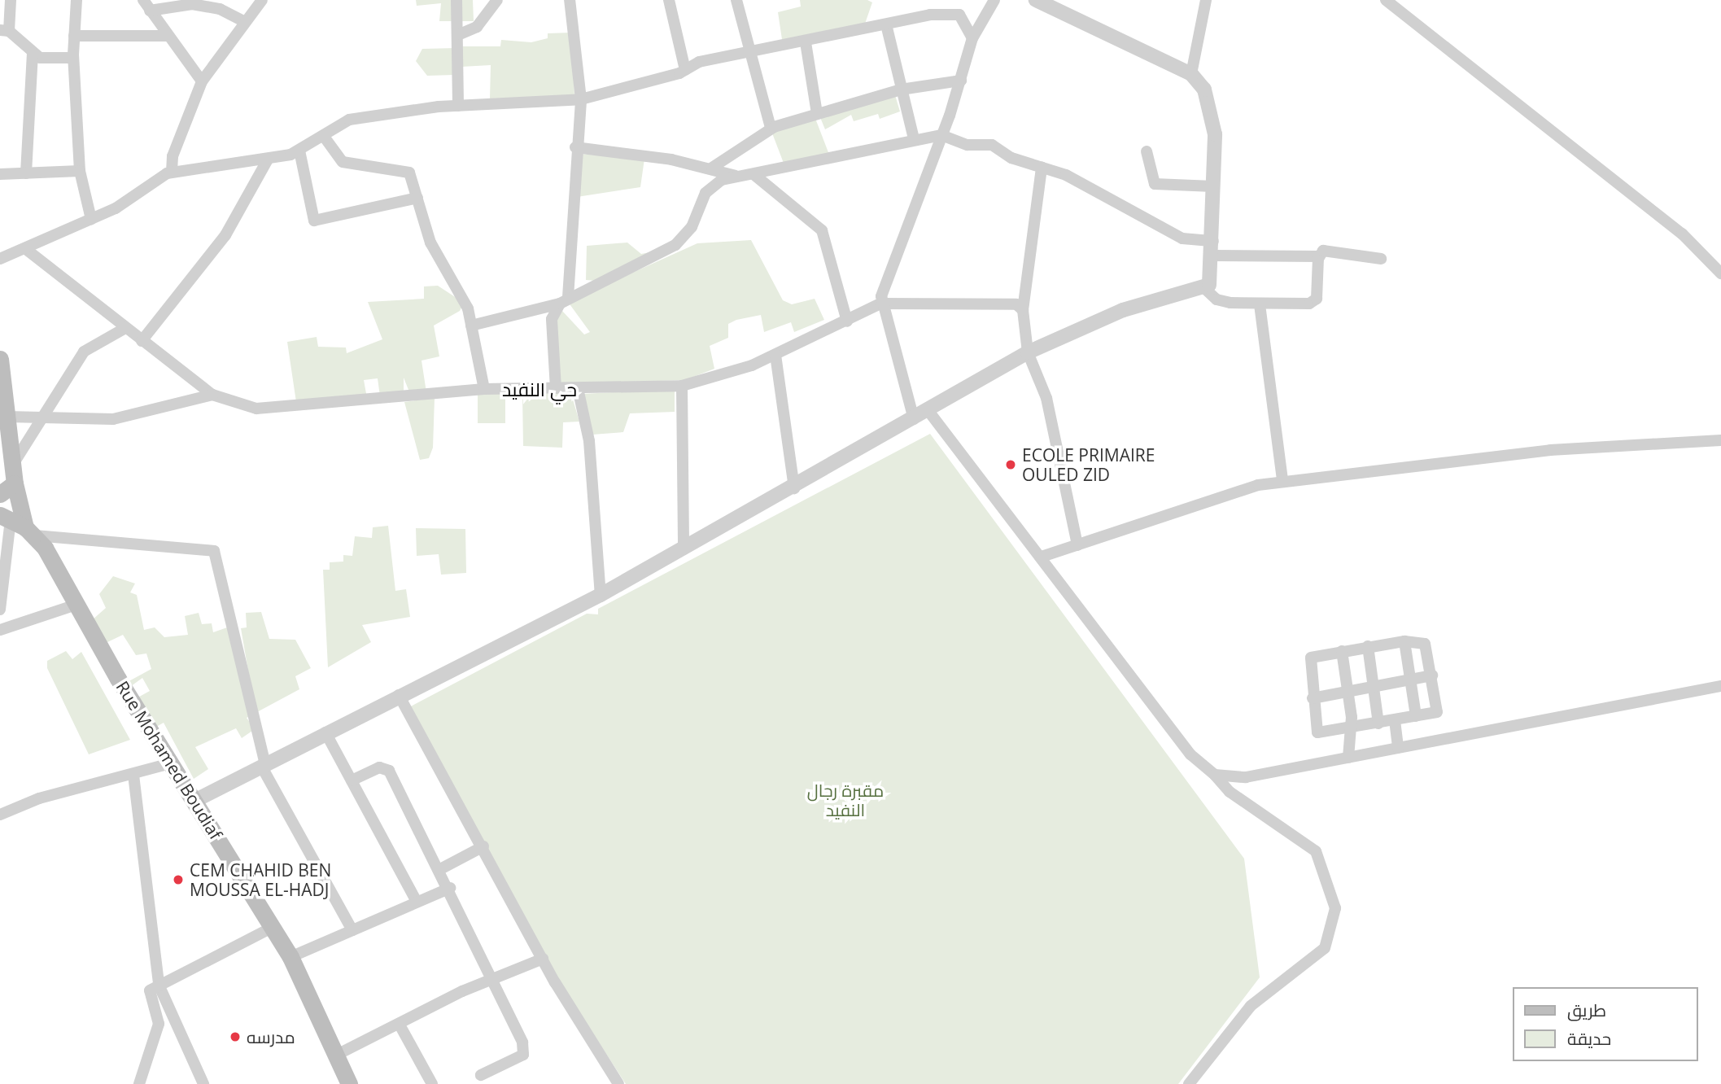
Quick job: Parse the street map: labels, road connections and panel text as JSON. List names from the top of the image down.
{
  "streets": {
    "main road": ["Rue Mohamed Boudiaf"]
  },
  "districts": ["حي النفيد"],
  "parks": ["مقبرة رجال النفيد"],
  "places": ["ECOLE PRIMAIRE OULED ZID", "CEM CHAHID BEN MOUSSA EL-HADJ", "مدرسه"],
  "legend": ["طريق", "حديقة"]
}
